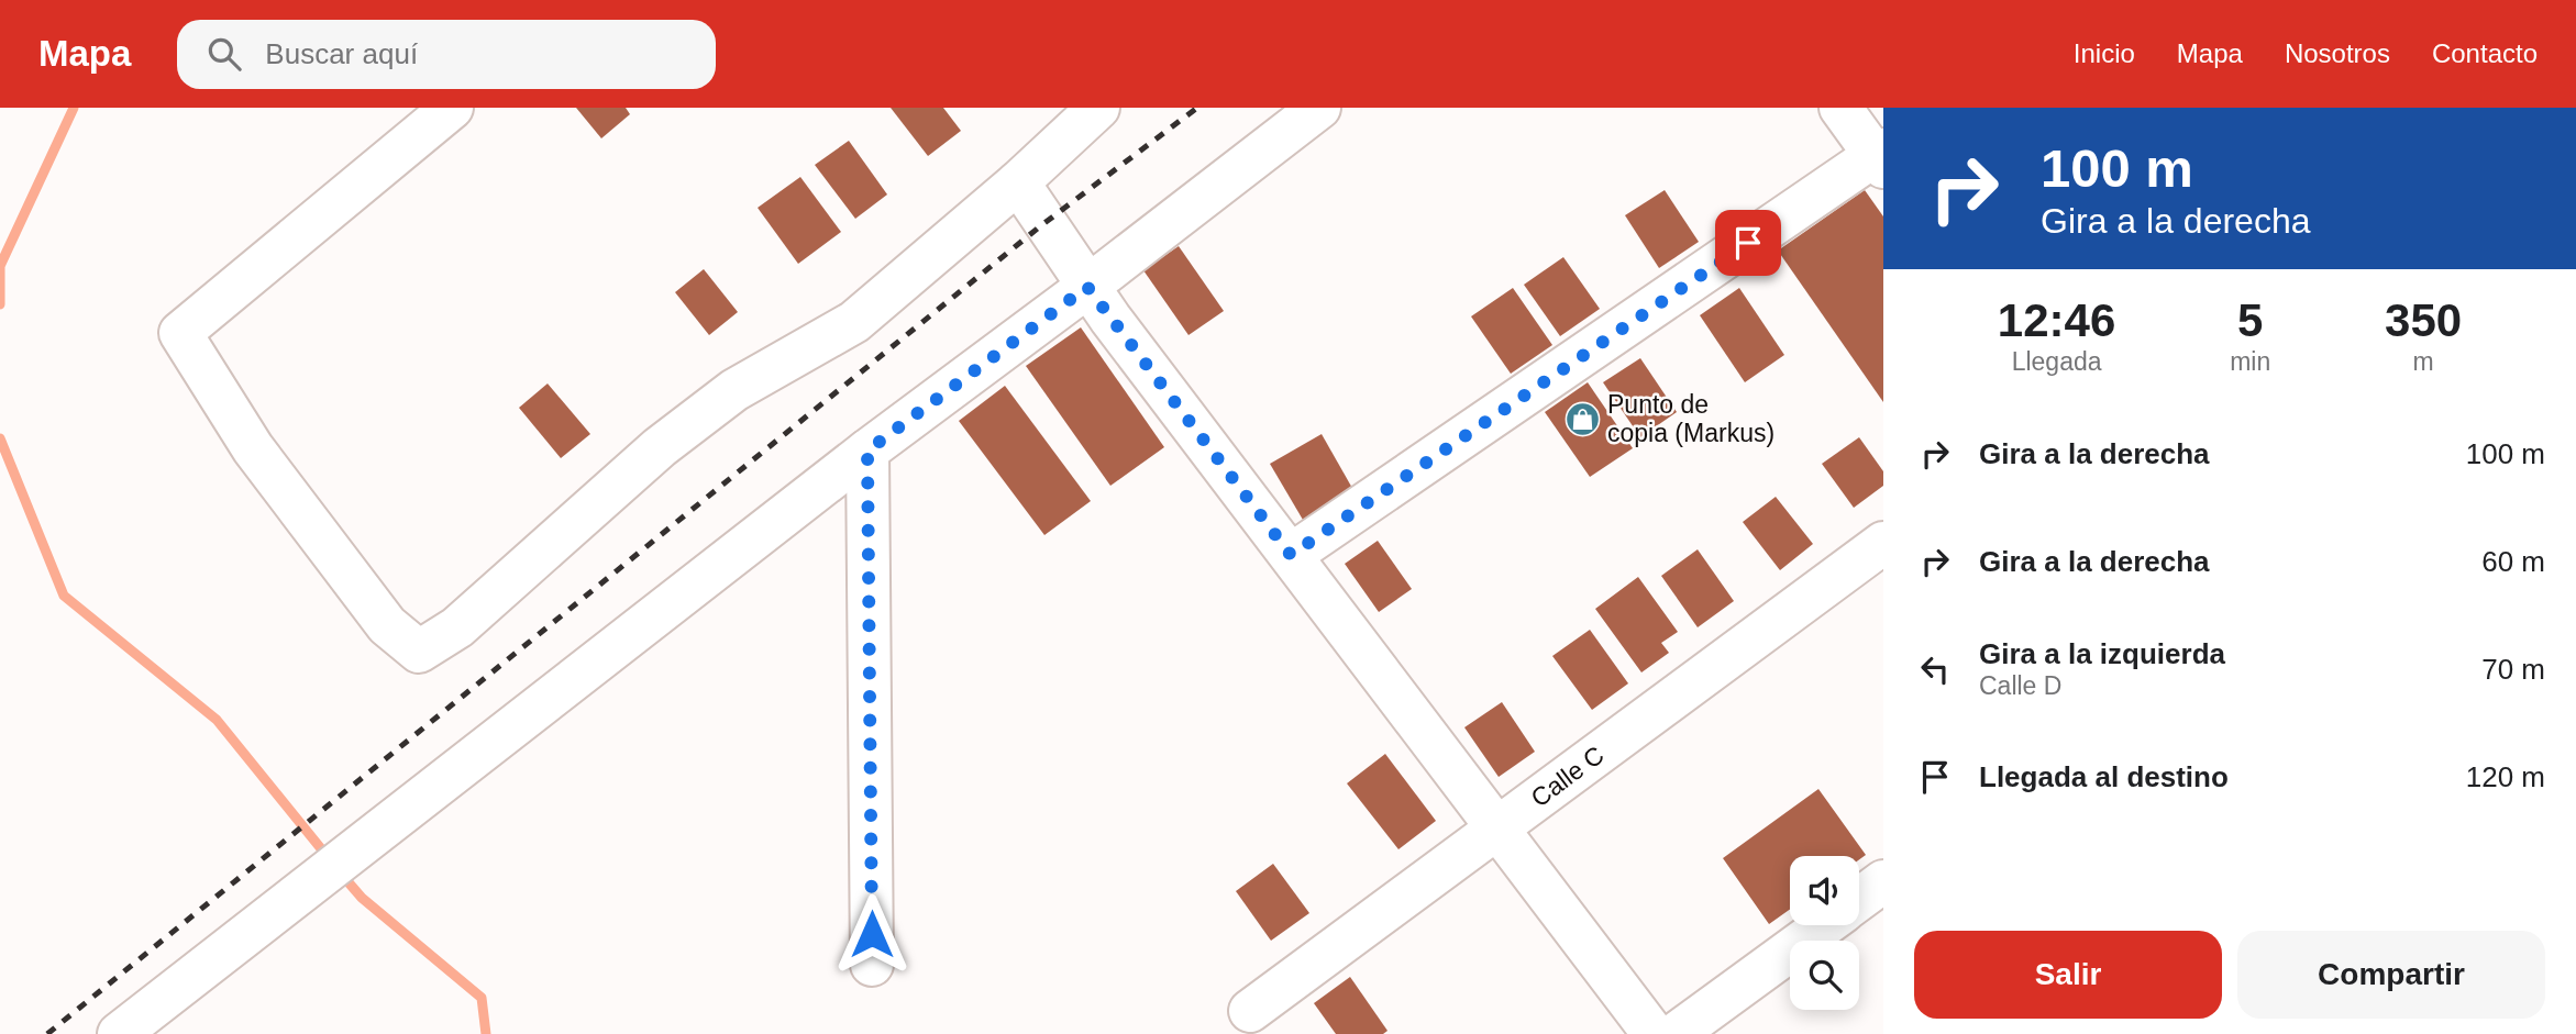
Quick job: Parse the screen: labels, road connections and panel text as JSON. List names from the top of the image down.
{
  "streets": {
    "street": ["Calle C"]
  },
  "places": {
    "shop": ["Punto de copia (Markus)"]
  },
  "page": {
    "header": "Mapa",
    "search": "Buscar aquí",
    "nav": [
      "Inicio",
      "Mapa",
      "Nosotros",
      "Contacto"
    ],
    "turn": ["100 m", "Gira a la derecha"],
    "eta": [
      "12:46",
      "Llegada",
      "5",
      "min",
      "350",
      "m"
    ],
    "list": [
      {
        "name": "Gira a la derecha",
        "value": "100 m"
      },
      {
        "name": "Gira a la derecha",
        "value": "60 m"
      },
      {
        "name": "Gira a la izquierda",
        "note": "Calle D",
        "value": "70 m"
      },
      {
        "name": "Llegada al destino",
        "value": "120 m"
      }
    ],
    "buttons": ["Salir", "Compartir"]
  }
}
